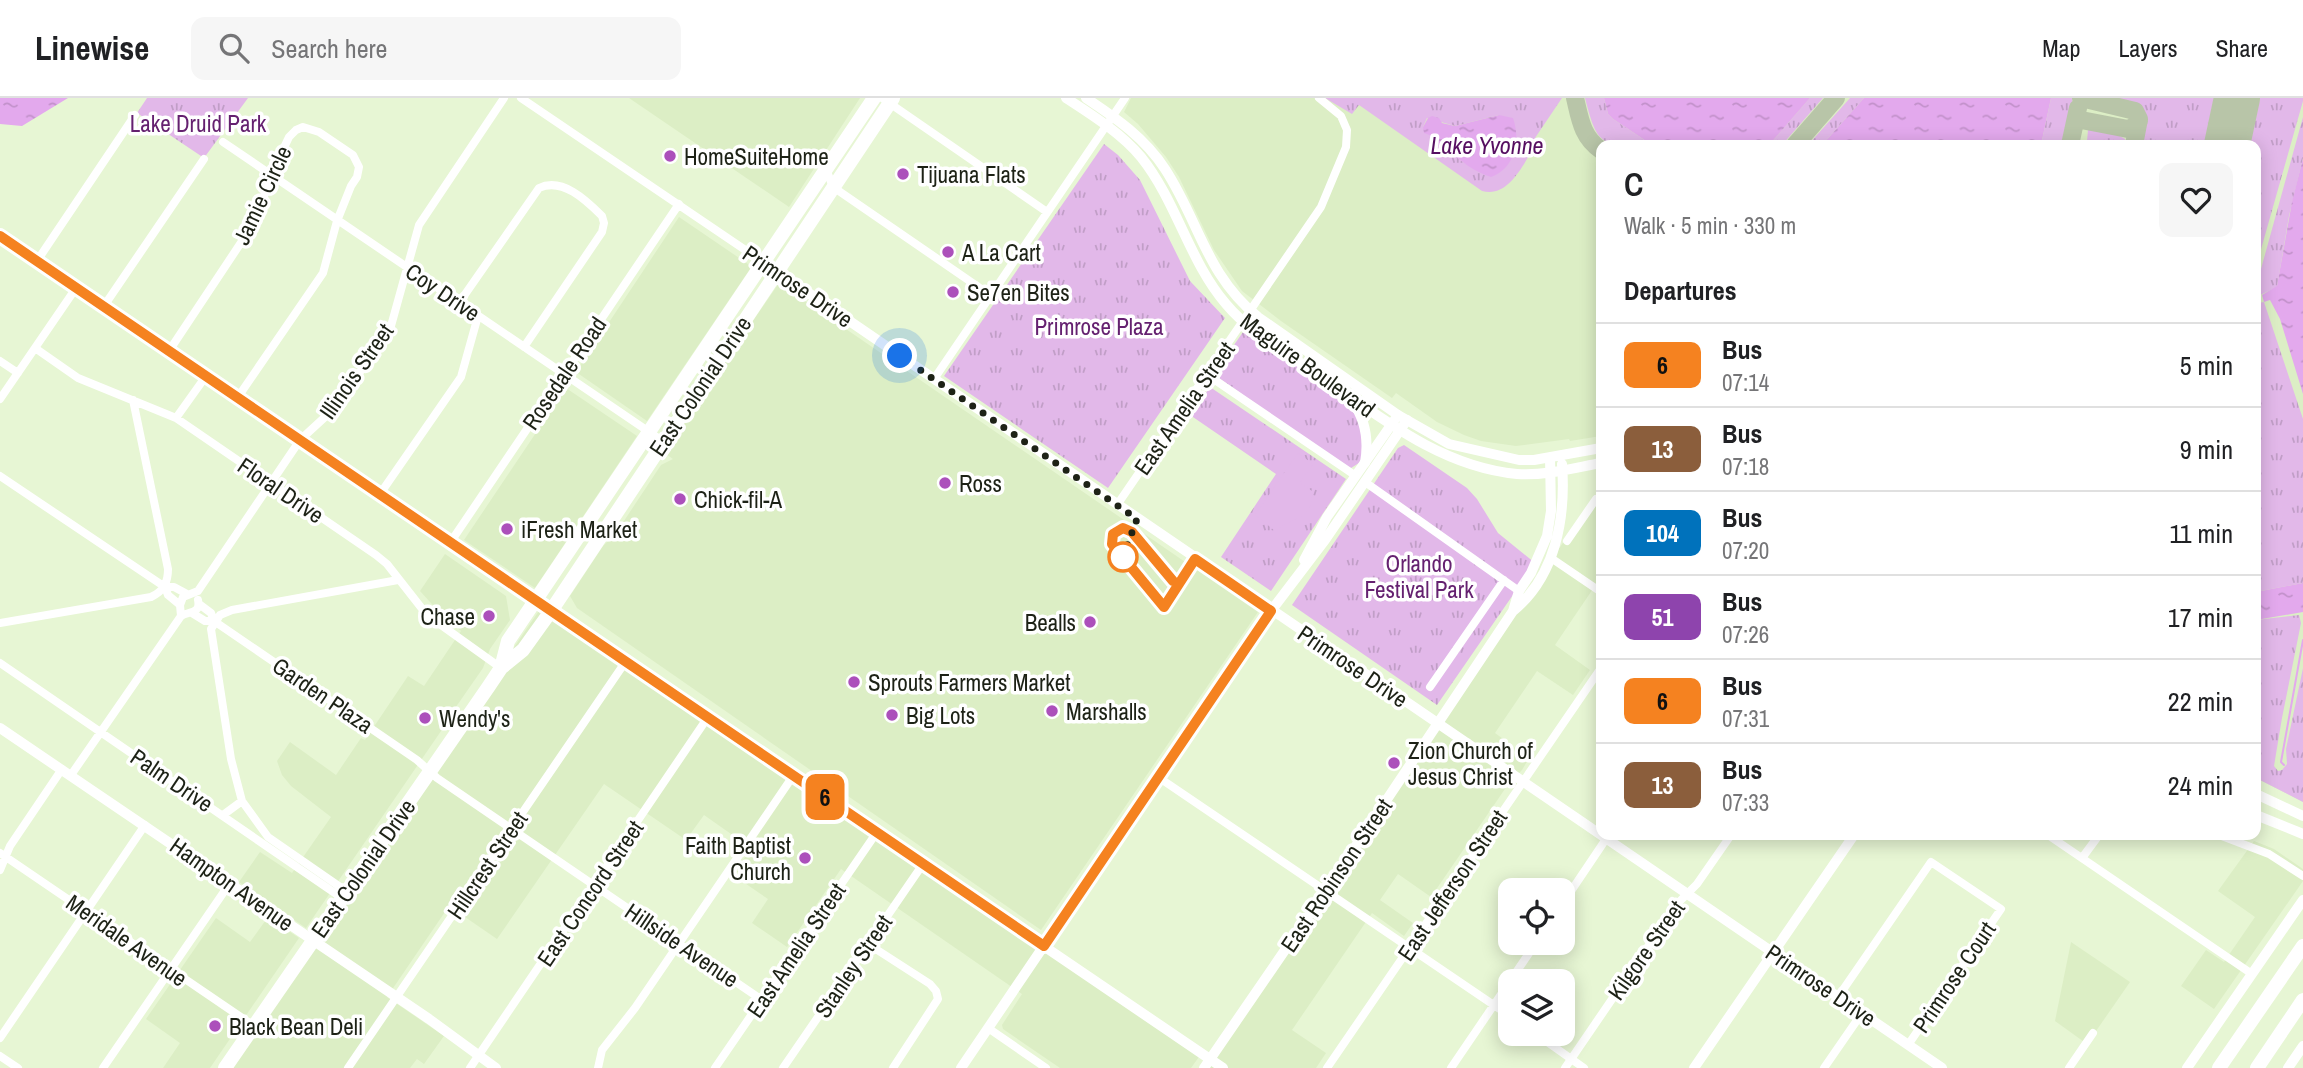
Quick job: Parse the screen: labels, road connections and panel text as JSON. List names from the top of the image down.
{
  "streets": {
    "highway": ["East Colonial Drive"],
    "main road": ["Maguire Boulevard", "East Robinson Street"],
    "street": [
      "Jamie Circle",
      "Primrose Drive",
      "Coy Drive",
      "Illinois Street",
      "Rosedale Road",
      "East Amelia Street",
      "Floral Drive",
      "Garden Plaza",
      "Palm Drive",
      "Hillcrest Street",
      "Hampton Avenue",
      "East Jefferson Street",
      "East Concord Street",
      "Meridale Avenue",
      "Hillside Avenue",
      "Kilgore Street",
      "Stanley Street",
      "Primrose Court"
    ]
  },
  "crossings": [
    ["Jamie Circle", "Coy Drive"],
    ["Primrose Drive", "Rosedale Road"],
    ["Primrose Drive", "East Colonial Drive"],
    ["Primrose Drive", "East Amelia Street"],
    ["Primrose Drive", "East Robinson Street"],
    ["Primrose Drive", "East Jefferson Street"],
    ["Primrose Drive", "Kilgore Street"],
    ["Primrose Drive", "Primrose Court"],
    ["Coy Drive", "Illinois Street"],
    ["Coy Drive", "Rosedale Road"],
    ["Coy Drive", "East Colonial Drive"],
    ["Maguire Boulevard", "East Amelia Street"],
    ["Maguire Boulevard", "East Robinson Street"],
    ["Illinois Street", "Floral Drive"],
    ["Illinois Street", "Garden Plaza"],
    ["East Colonial Drive", "Floral Drive"],
    ["East Colonial Drive", "Garden Plaza"],
    ["East Colonial Drive", "Palm Drive"],
    ["East Colonial Drive", "Hampton Avenue"],
    ["East Colonial Drive", "Meridale Avenue"],
    ["East Colonial Drive", "Hillside Avenue"],
    ["East Amelia Street", "Hillside Avenue"],
    ["Garden Plaza", "Hillside Avenue"],
    ["Hillcrest Street", "Hampton Avenue"],
    ["Hillcrest Street", "Hillside Avenue"],
    ["Hampton Avenue", "East Concord Street"],
    ["East Concord Street", "Hillside Avenue"]
  ],
  "water": ["Lake Yvonne"],
  "parks": ["Lake Druid Park", "Primrose Plaza", "Orlando Festival Park"],
  "places": [
    "HomeSuiteHome",
    "Tijuana Flats",
    "A La Cart",
    "Se7en Bites",
    "Ross",
    "Chick-fil-A",
    "iFresh Market",
    "Chase",
    "Bealls",
    "Sprouts Farmers Market",
    "Marshalls",
    "Big Lots",
    "Wendy's",
    "Zion Church of Jesus Christ",
    "Faith Baptist Church",
    "Black Bean Deli"
  ],
  "lines": ["bus line 6"],
  "page": {
    "header": "Linewise",
    "search": "Search here",
    "nav": ["Map", "Layers", "Share"],
    "on_map": "6",
    "heading": [
      ["C", "Walk · 5 min · 330 m"],
      "Departures"
    ],
    "list": [
      {
        "mark": "6",
        "name": "Bus",
        "note": "07:14",
        "value": "5 min"
      },
      {
        "mark": "13",
        "name": "Bus",
        "note": "07:18",
        "value": "9 min"
      },
      {
        "mark": "104",
        "name": "Bus",
        "note": "07:20",
        "value": "11 min"
      },
      {
        "mark": "51",
        "name": "Bus",
        "note": "07:26",
        "value": "17 min"
      },
      {
        "mark": "6",
        "name": "Bus",
        "note": "07:31",
        "value": "22 min"
      },
      {
        "mark": "13",
        "name": "Bus",
        "note": "07:33",
        "value": "24 min"
      }
    ]
  }
}
